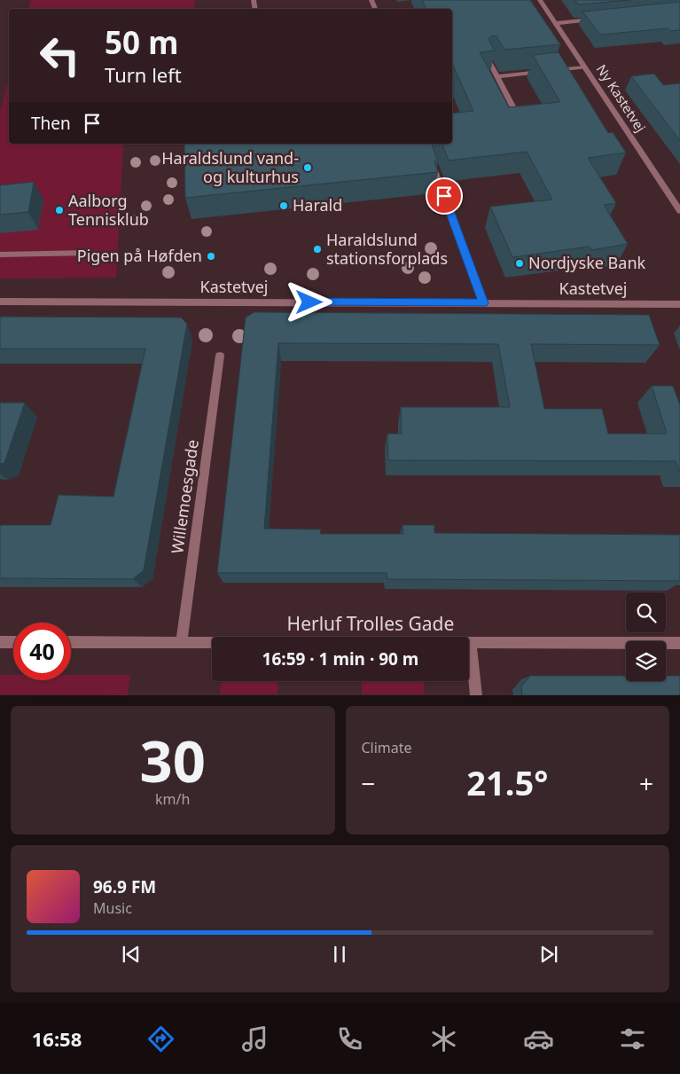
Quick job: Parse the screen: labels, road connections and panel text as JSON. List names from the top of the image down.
{
  "streets": {
    "street": [
      "Ny Kastetvej",
      "Kastetvej",
      "Willemoesgade",
      "Herluf Trolles Gade"
    ]
  },
  "crossings": [
    ["Willemoesgade", "Herluf Trolles Gade"]
  ],
  "places": [
    "Haraldslund vand- og kulturhus",
    "Harald",
    "Aalborg Tennisklub",
    "Haraldslund stationsforplads",
    "Pigen på Høfden",
    "Nordjyske Bank"
  ],
  "page": {
    "turn": ["50 m", "Turn left"],
    "then": "Then",
    "limit": "40",
    "trip": "16:59 · 1 min · 90 m",
    "tile": [
      ["30", "km/h"],
      "Climate"
    ],
    "heat": ["−", "21.5°", "+"],
    "song": ["96.9 FM", "Music"],
    "tabs": "16:58"
  }
}
